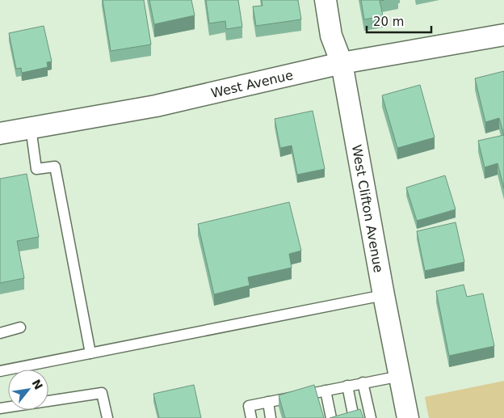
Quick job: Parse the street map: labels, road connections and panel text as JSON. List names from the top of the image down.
{
  "streets": {
    "street": ["West Avenue", "West Clifton Avenue"]
  },
  "crossings": [
    ["West Avenue", "West Clifton Avenue"]
  ],
  "scale_bar": "20 m",
  "north": "top right"
}
